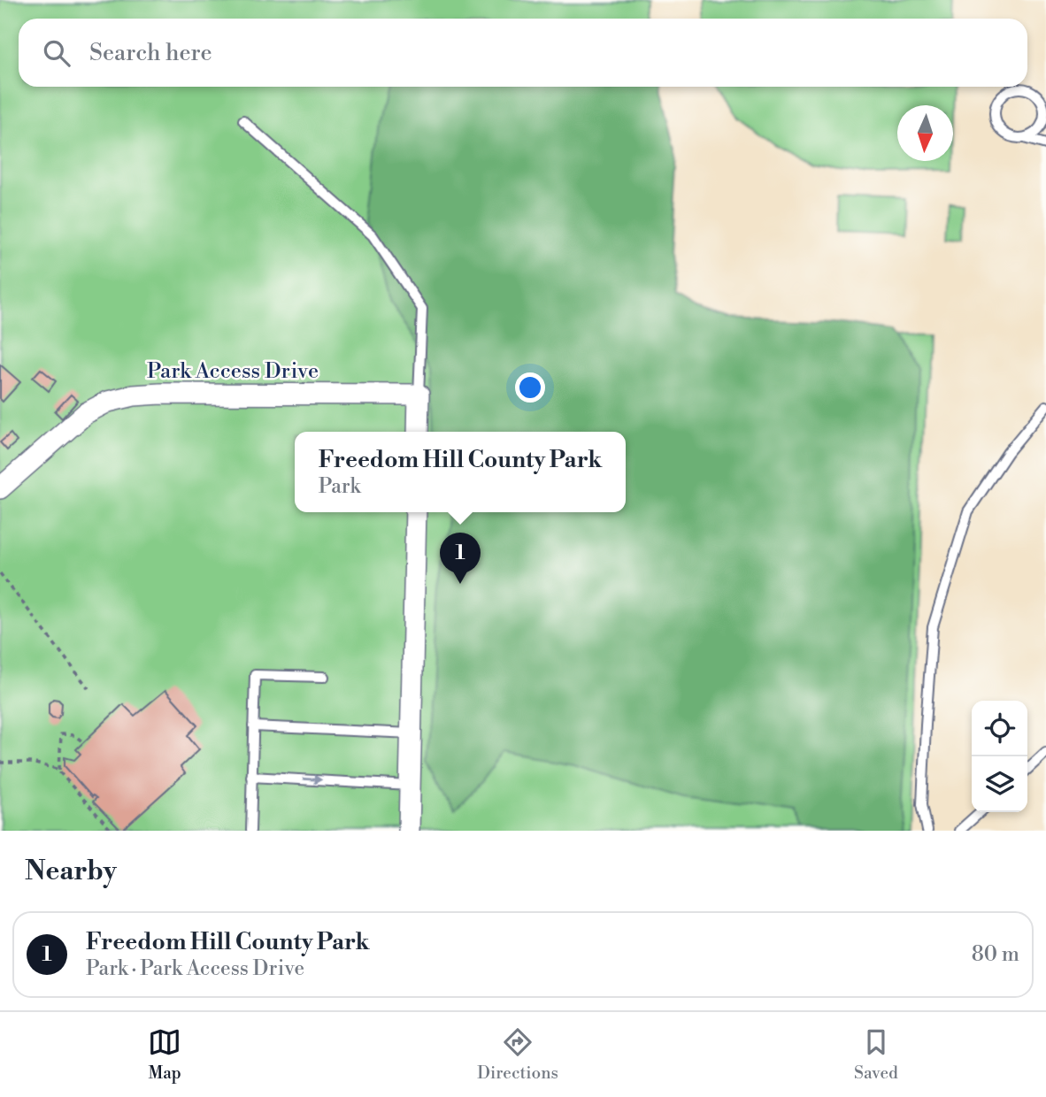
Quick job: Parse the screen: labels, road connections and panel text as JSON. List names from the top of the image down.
{
  "streets": {
    "street": ["Park Access Drive"]
  },
  "north": "bottom",
  "page": {
    "search": "Search here",
    "popup": ["Freedom Hill County Park", "Park"],
    "pins": "1",
    "heading": "Nearby",
    "list": [
      {
        "mark": "1",
        "name": "Freedom Hill County Park",
        "note": "Park · Park Access Drive",
        "value": "80 m"
      }
    ],
    "nav": ["Map", "Directions", "Saved"]
  }
}
